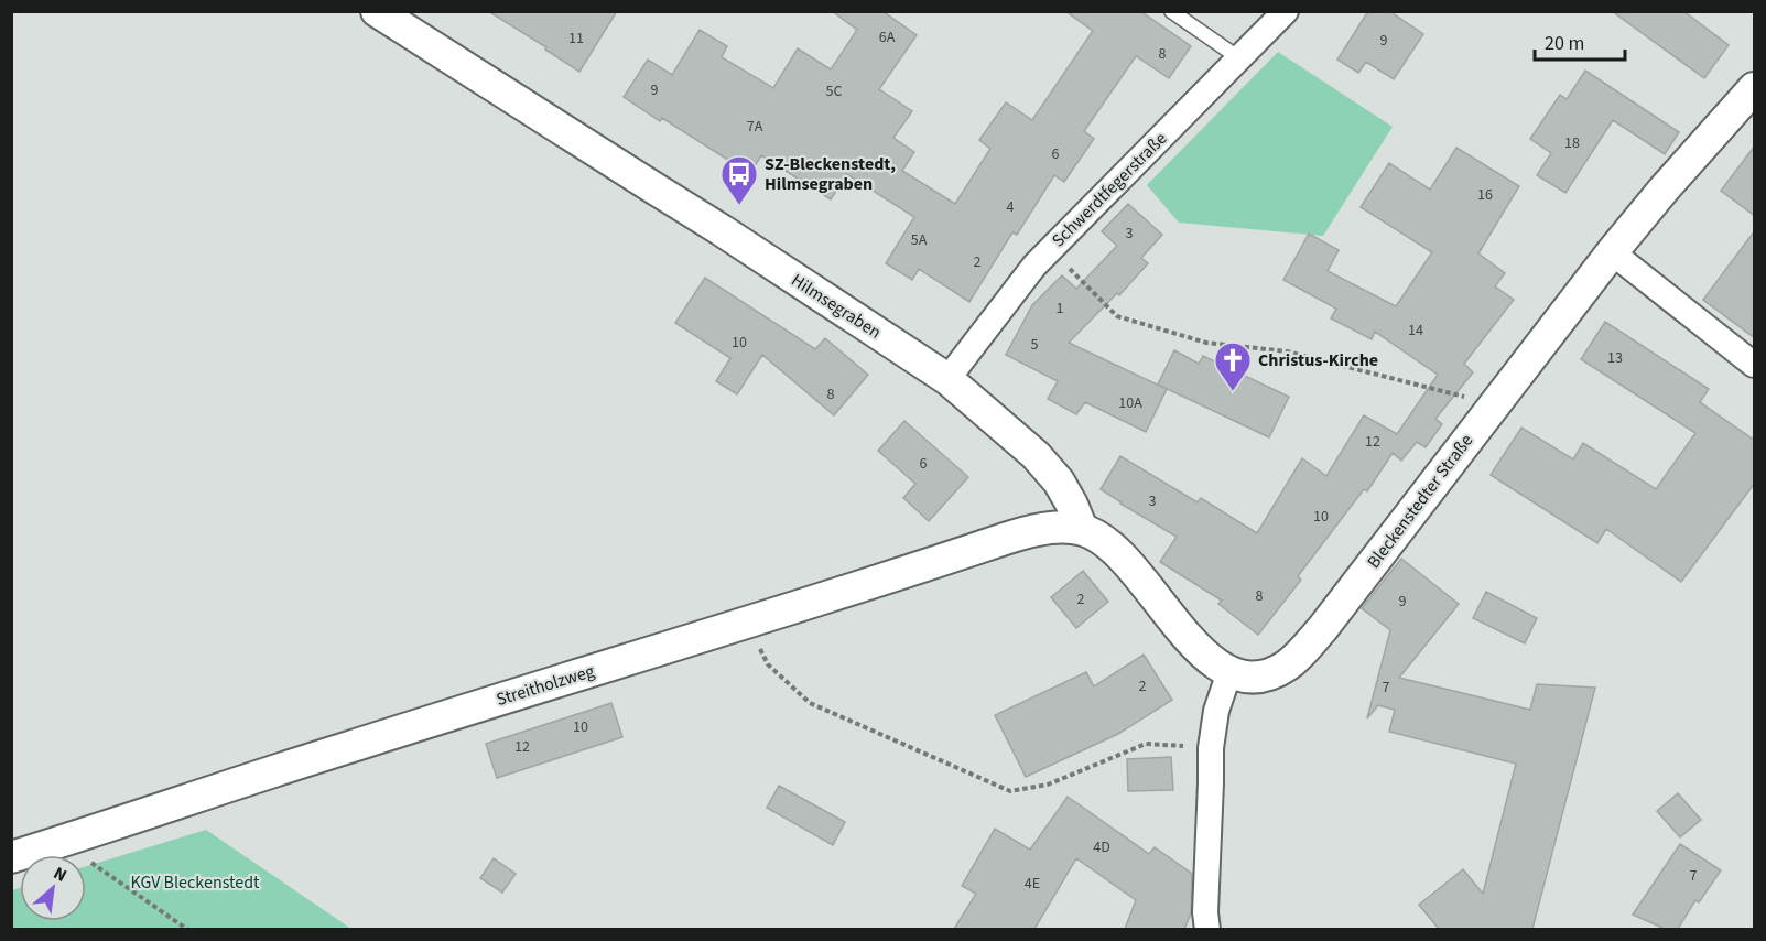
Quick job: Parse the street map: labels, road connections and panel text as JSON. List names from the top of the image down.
{
  "streets": {
    "street": [
      "Schwerdtfegerstraße",
      "Hilmsegraben",
      "Bleckenstedter Straße",
      "Streitholzweg"
    ]
  },
  "crossings": [
    ["Schwerdtfegerstraße", "Hilmsegraben"],
    ["Hilmsegraben", "Streitholzweg"]
  ],
  "parks": ["KGV Bleckenstedt"],
  "places": {
    "bus stop": ["SZ-Bleckenstedt, Hilmsegraben"],
    "church": ["Christus-Kirche"]
  },
  "house_numbers": [
    "6A",
    "11",
    "9",
    "8",
    "9",
    "5C",
    "7A",
    "18",
    "6",
    "16",
    "4",
    "3",
    "5A",
    "2",
    "1",
    "14",
    "10",
    "5",
    "13",
    "8",
    "10A",
    "12",
    "6",
    "3",
    "10",
    "8",
    "2",
    "9",
    "2",
    "7",
    "10",
    "12",
    "4D",
    "7",
    "4E"
  ],
  "scale_bar": "20 m",
  "north": "top right"
}
